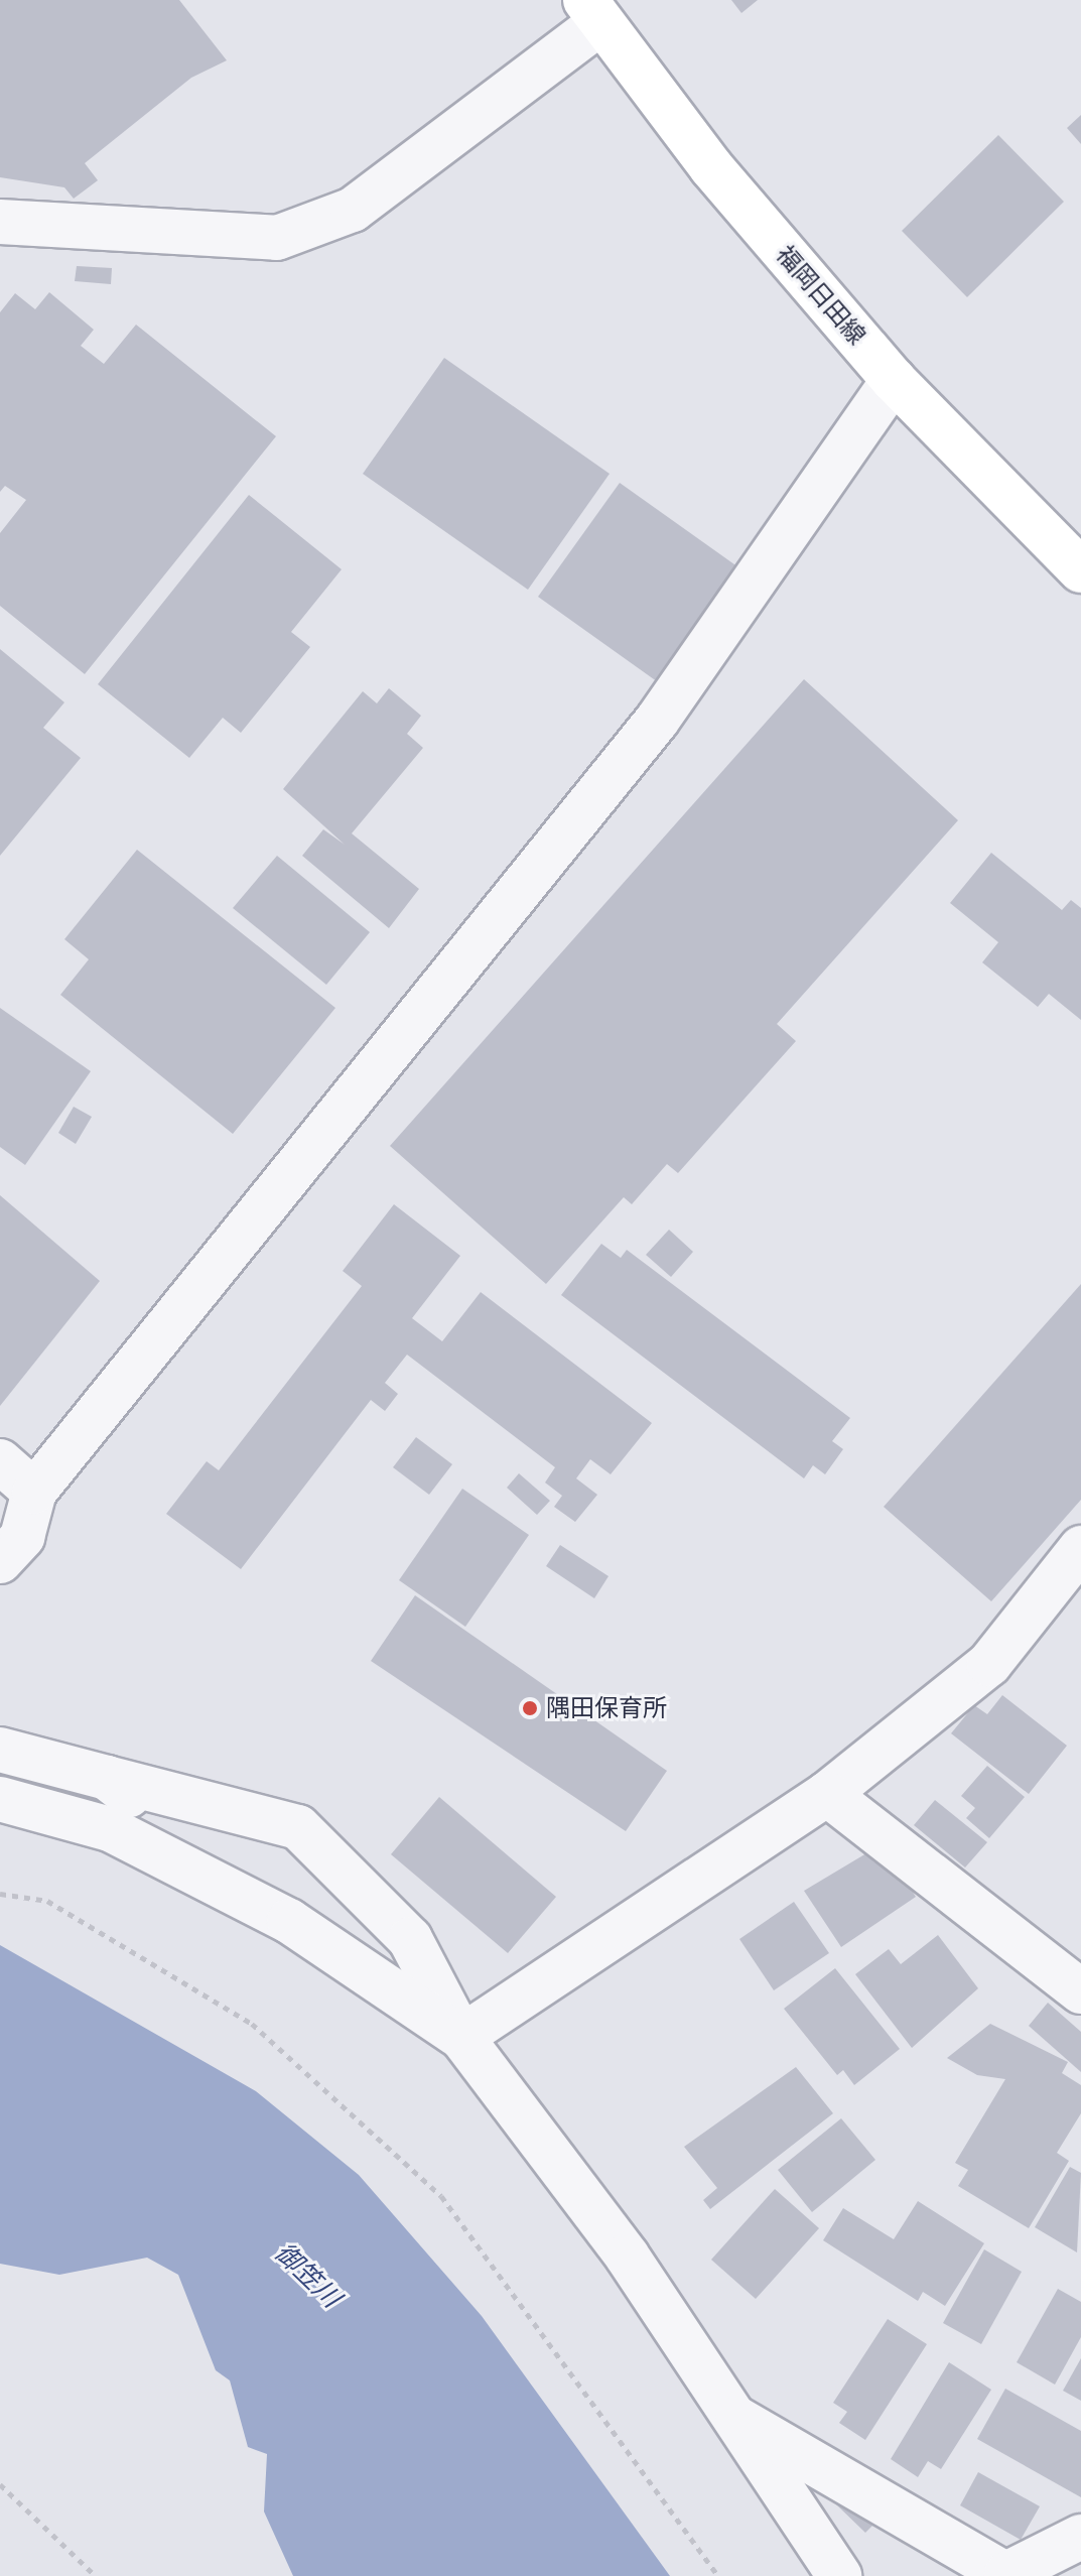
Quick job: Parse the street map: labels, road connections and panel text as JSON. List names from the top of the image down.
{
  "streets": {
    "main road": ["福岡日田線"]
  },
  "water": ["御笠川"],
  "places": ["隅田保育所"]
}
